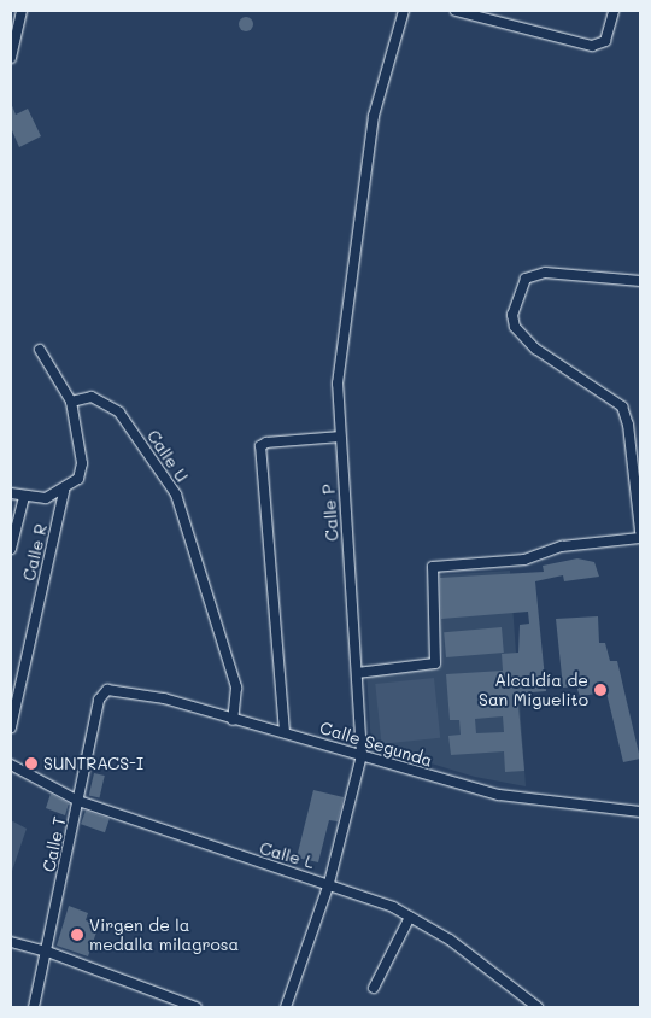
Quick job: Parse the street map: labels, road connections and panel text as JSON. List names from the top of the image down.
{
  "streets": {
    "street": [
      "Calle U",
      "Calle P",
      "Calle R",
      "Calle Segunda",
      "Calle T",
      "Calle L"
    ]
  },
  "crossings": [
    ["Calle U", "Calle Segunda"],
    ["Calle P", "Calle Segunda"],
    ["Calle P", "Calle L"],
    ["Calle Segunda", "Calle T"],
    ["Calle T", "Calle L"]
  ],
  "places": ["Alcaldía de San Miguelito", "SUNTRACS-I", "Virgen de la medalla milagrosa"]
}
